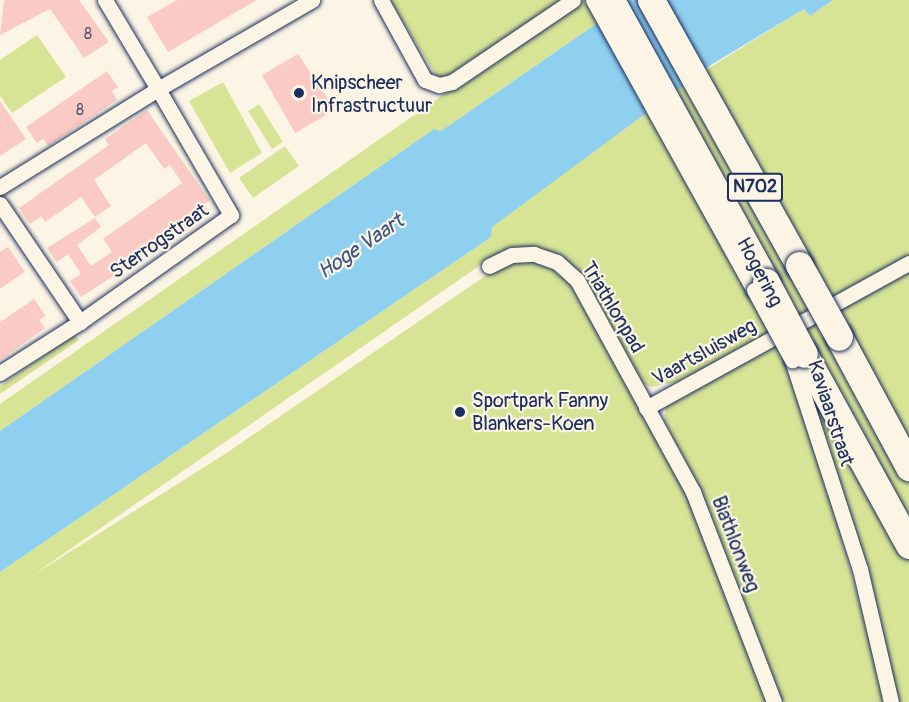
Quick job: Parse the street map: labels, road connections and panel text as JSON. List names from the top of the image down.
{
  "streets": {
    "highway": ["N702", "Hogering"],
    "street": [
      "Sterrogstraat",
      "Triathlonpad",
      "Vaartsluisweg",
      "Kaviaarstraat",
      "Biathlonweg"
    ]
  },
  "crossings": [
    ["Hogering", "Kaviaarstraat"],
    ["Triathlonpad", "Vaartsluisweg"],
    ["Triathlonpad", "Biathlonweg"],
    ["Vaartsluisweg", "Biathlonweg"]
  ],
  "water": ["Hoge Vaart"],
  "places": ["Knipscheer Infrastructuur", "Sportpark Fanny Blankers-Koen"],
  "house_numbers": ["8", "8"]
}
